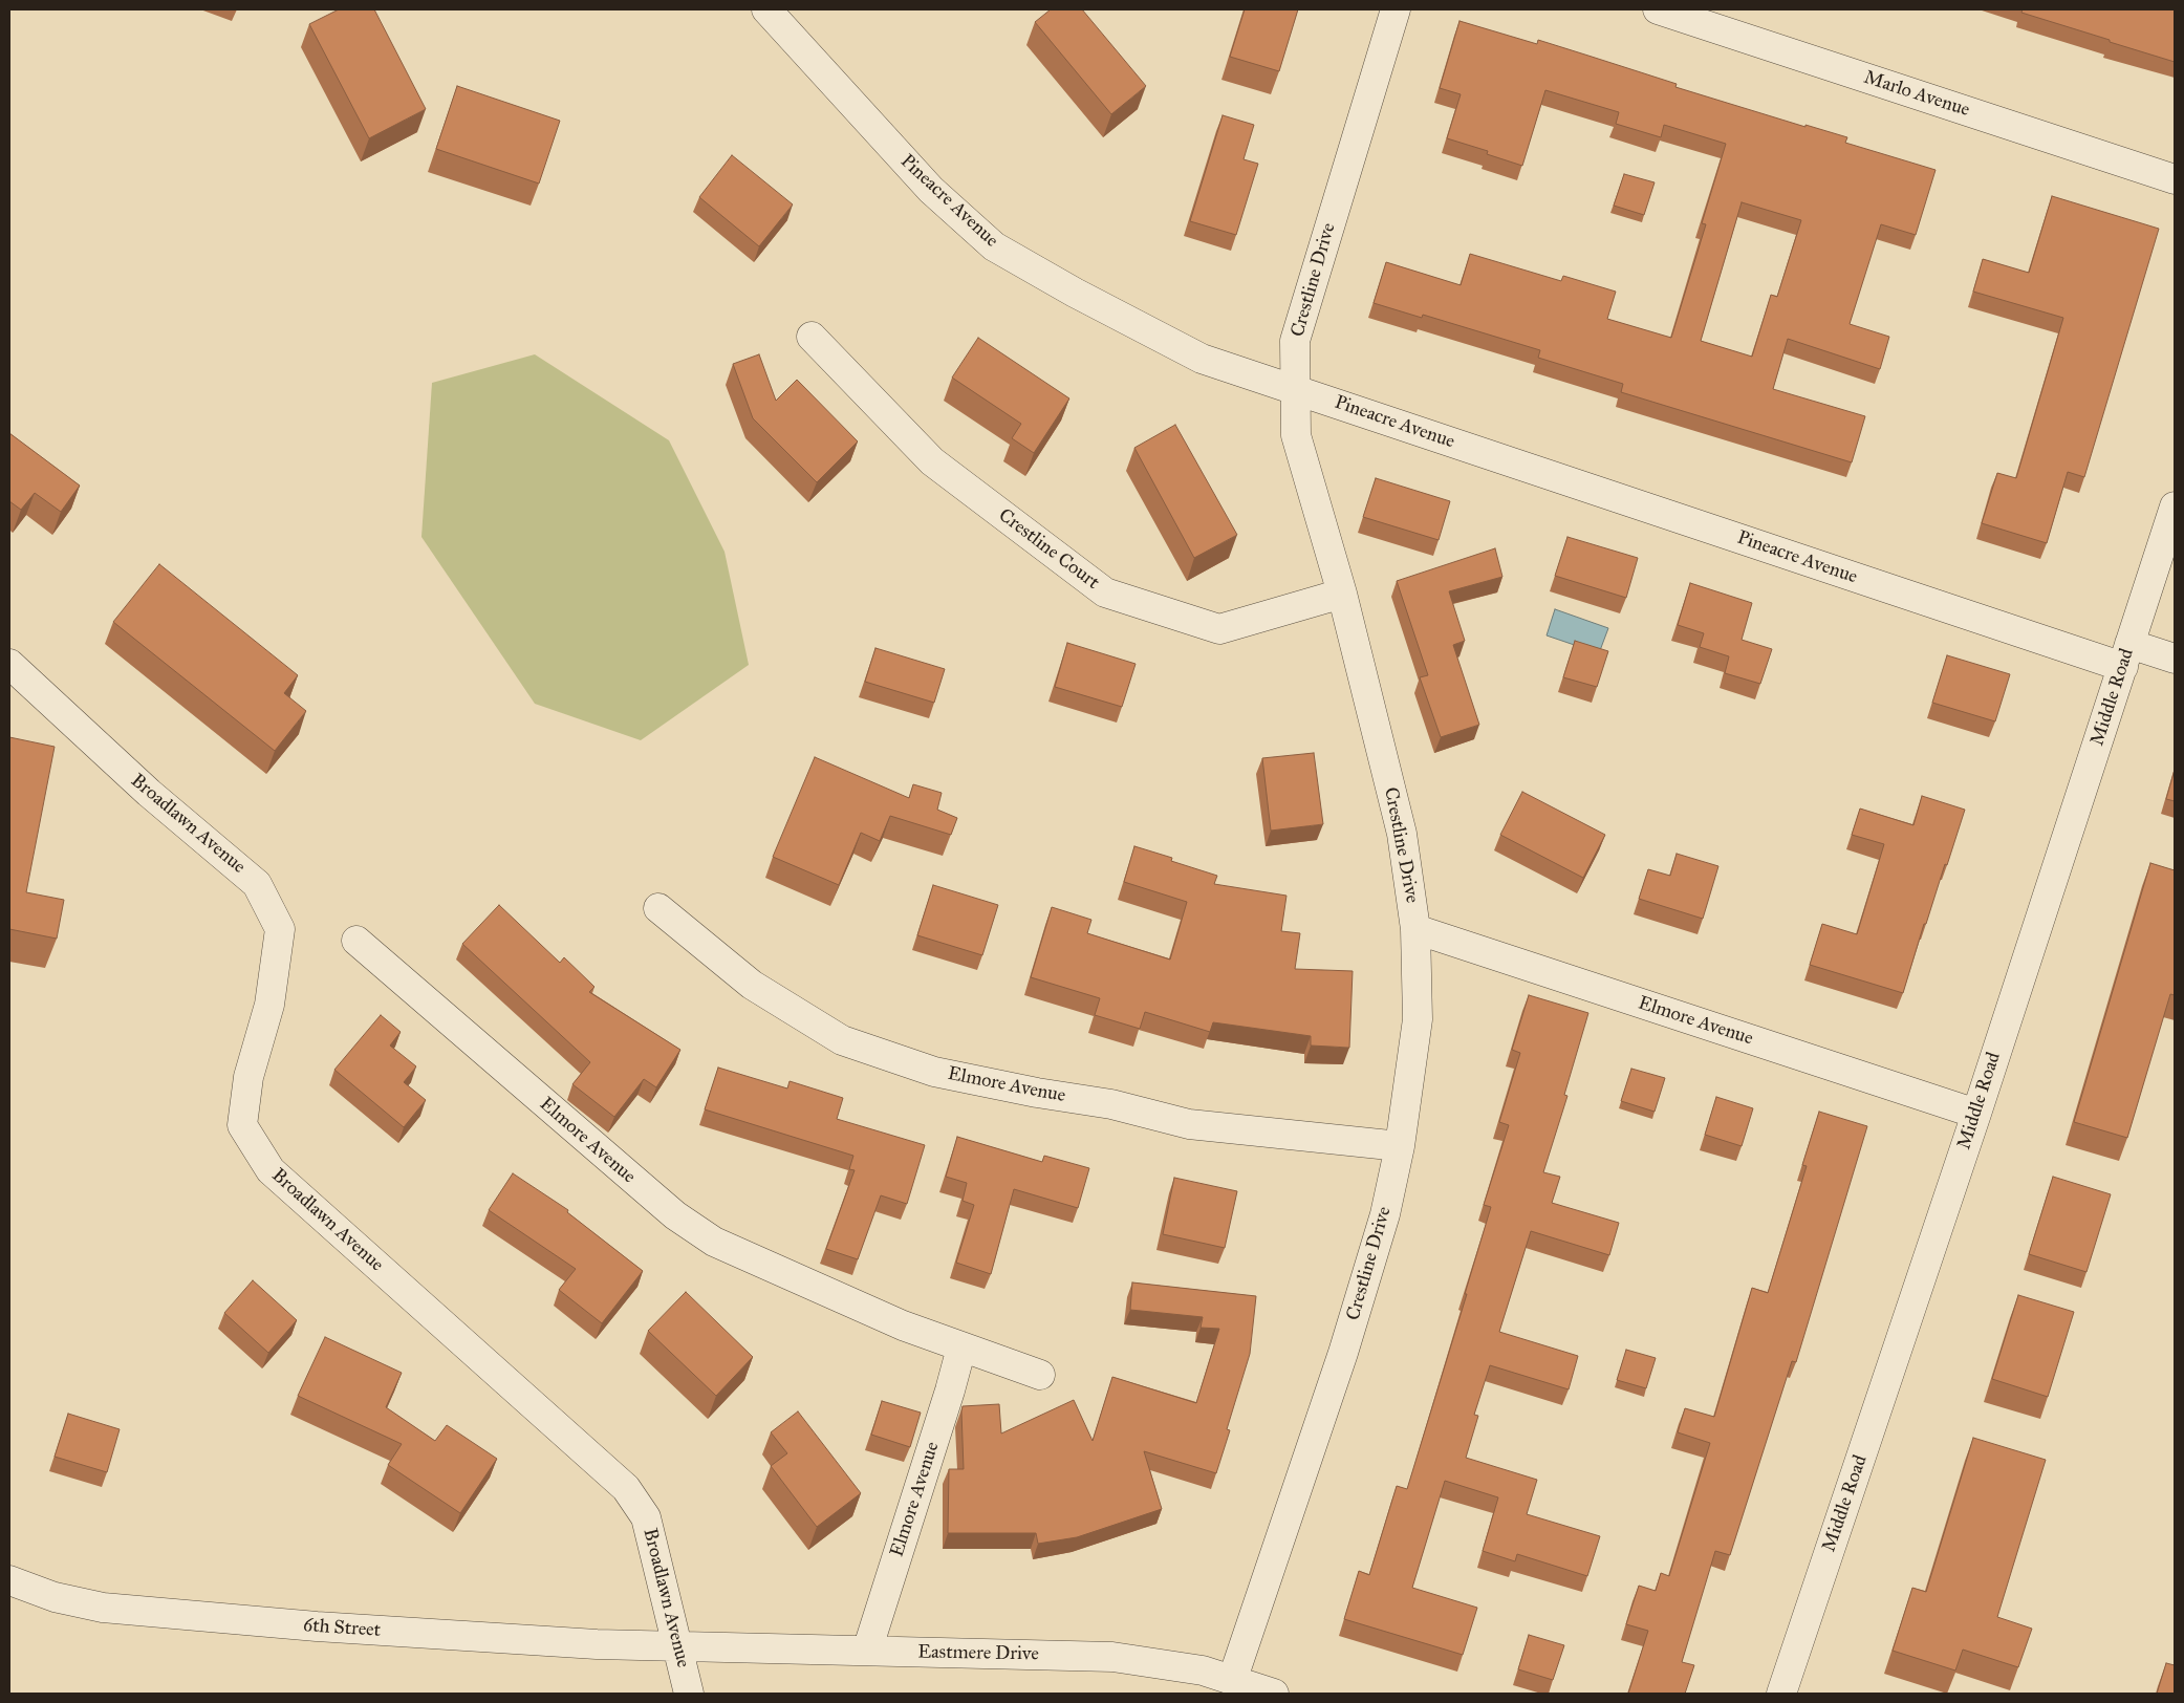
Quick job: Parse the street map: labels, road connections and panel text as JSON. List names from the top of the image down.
{
  "streets": {
    "street": [
      "Marlo Avenue",
      "Pineacre Avenue",
      "Crestline Drive",
      "Crestline Court",
      "Middle Road",
      "Broadlawn Avenue",
      "Elmore Avenue",
      "6th Street",
      "Eastmere Drive"
    ]
  },
  "crossings": [
    ["Pineacre Avenue", "Crestline Drive"],
    ["Pineacre Avenue", "Middle Road"],
    ["Crestline Drive", "Crestline Court"],
    ["Crestline Drive", "Elmore Avenue"],
    ["Crestline Drive", "Eastmere Drive"],
    ["Middle Road", "Elmore Avenue"],
    ["Broadlawn Avenue", "6th Street"],
    ["Broadlawn Avenue", "Eastmere Drive"],
    ["Elmore Avenue", "Eastmere Drive"],
    ["6th Street", "Eastmere Drive"]
  ]
}
